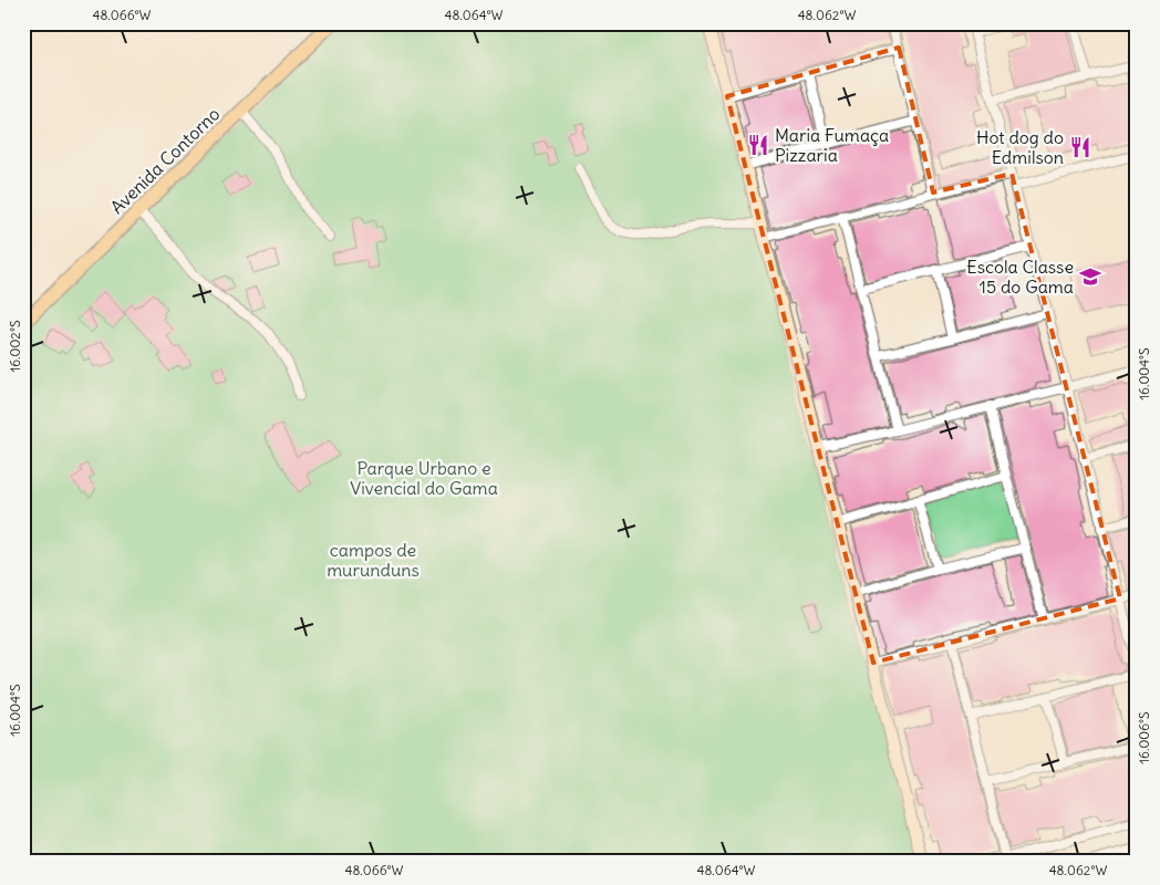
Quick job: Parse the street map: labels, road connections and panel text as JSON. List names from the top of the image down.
{
  "streets": {
    "main road": ["Avenida Contorno"]
  },
  "parks": ["Parque Urbano e Vivencial do Gama", "campos de murunduns"],
  "places": {
    "restaurant": ["Maria Fumaça Pizzaria", "Hot dog do Edmilson"],
    "school or university": ["Escola Classe 15 do Gama"]
  },
  "coordinates": [
    "48.066°W",
    "48.064°W",
    "48.062°W",
    "16.002°S",
    "16.004°S",
    "16.006°S"
  ]
}
